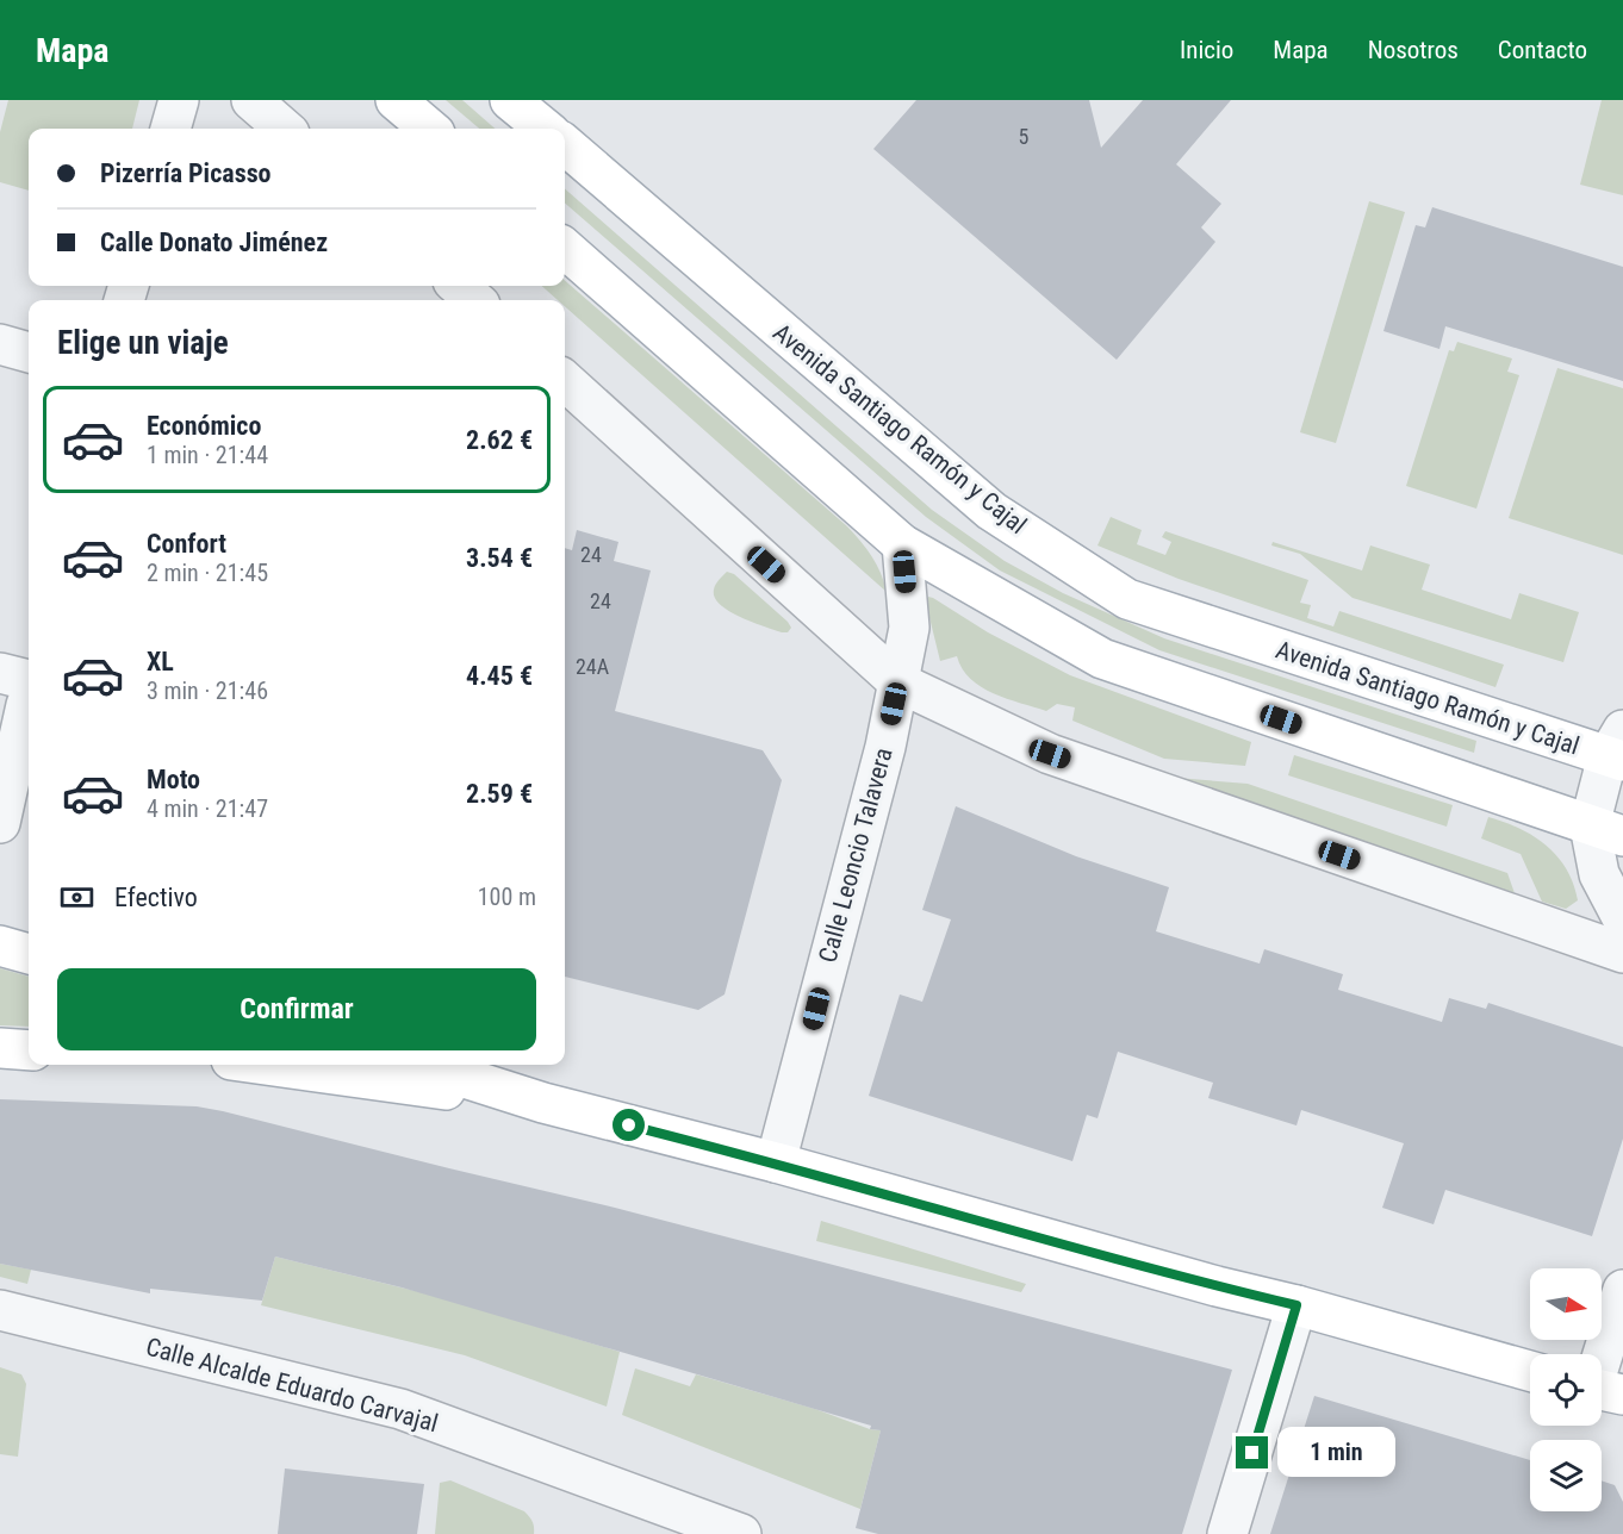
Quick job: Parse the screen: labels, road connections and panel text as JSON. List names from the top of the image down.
{
  "streets": {
    "main road": ["Avenida Santiago Ramón y Cajal"],
    "street": ["Calle Leoncio Talavera", "Calle Alcalde Eduardo Carvajal"]
  },
  "house_numbers": [
    "5",
    "24",
    "24",
    "24A"
  ],
  "north": "right",
  "page": {
    "header": "Mapa",
    "nav": [
      "Inicio",
      "Mapa",
      "Nosotros",
      "Contacto"
    ],
    "banner": ["Pizerría Picasso", "Calle Donato Jiménez"],
    "heading": "Elige un viaje",
    "list": [
      {
        "name": "Económico",
        "note": "1 min · 21:44",
        "value": "2.62 €"
      },
      {
        "name": "Confort",
        "note": "2 min · 21:45",
        "value": "3.54 €"
      },
      {
        "name": "XL",
        "note": "3 min · 21:46",
        "value": "4.45 €"
      },
      {
        "name": "Moto",
        "note": "4 min · 21:47",
        "value": "2.59 €"
      }
    ],
    "pay": ["Efectivo", "100 m"],
    "buttons": "Confirmar",
    "bubble": "1 min"
  }
}
